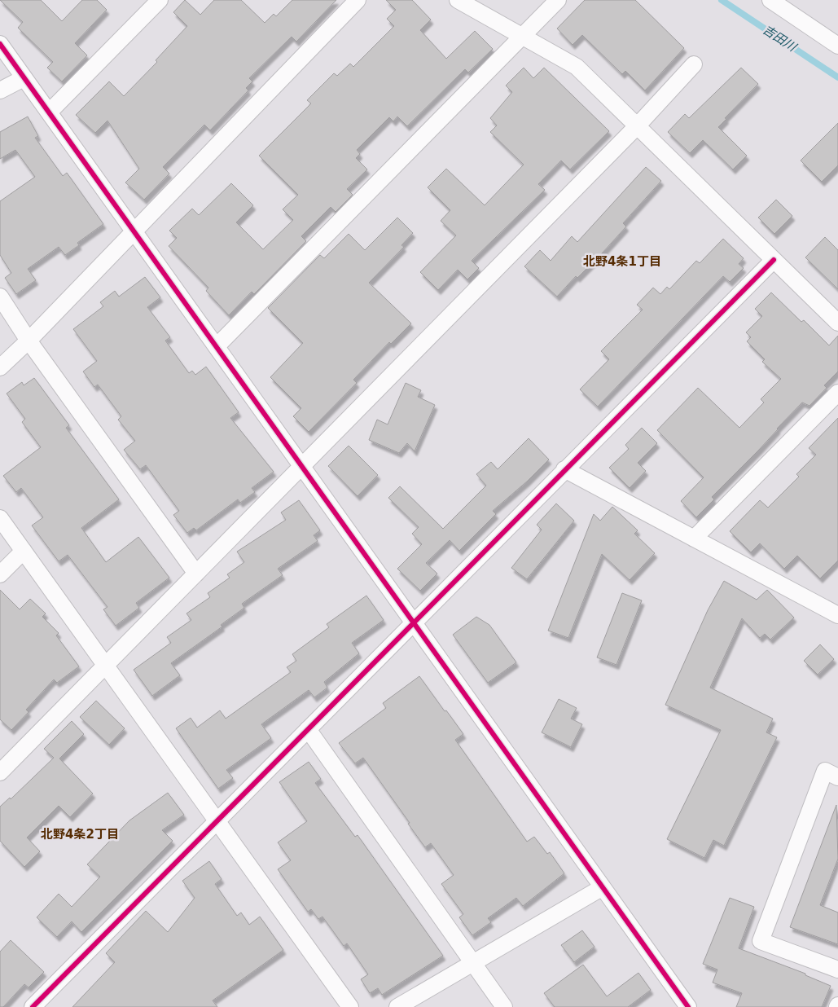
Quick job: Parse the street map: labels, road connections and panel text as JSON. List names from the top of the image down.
{
  "districts": ["北野4条1丁目", "北野4条2丁目"],
  "water": ["吉田川"]
}
